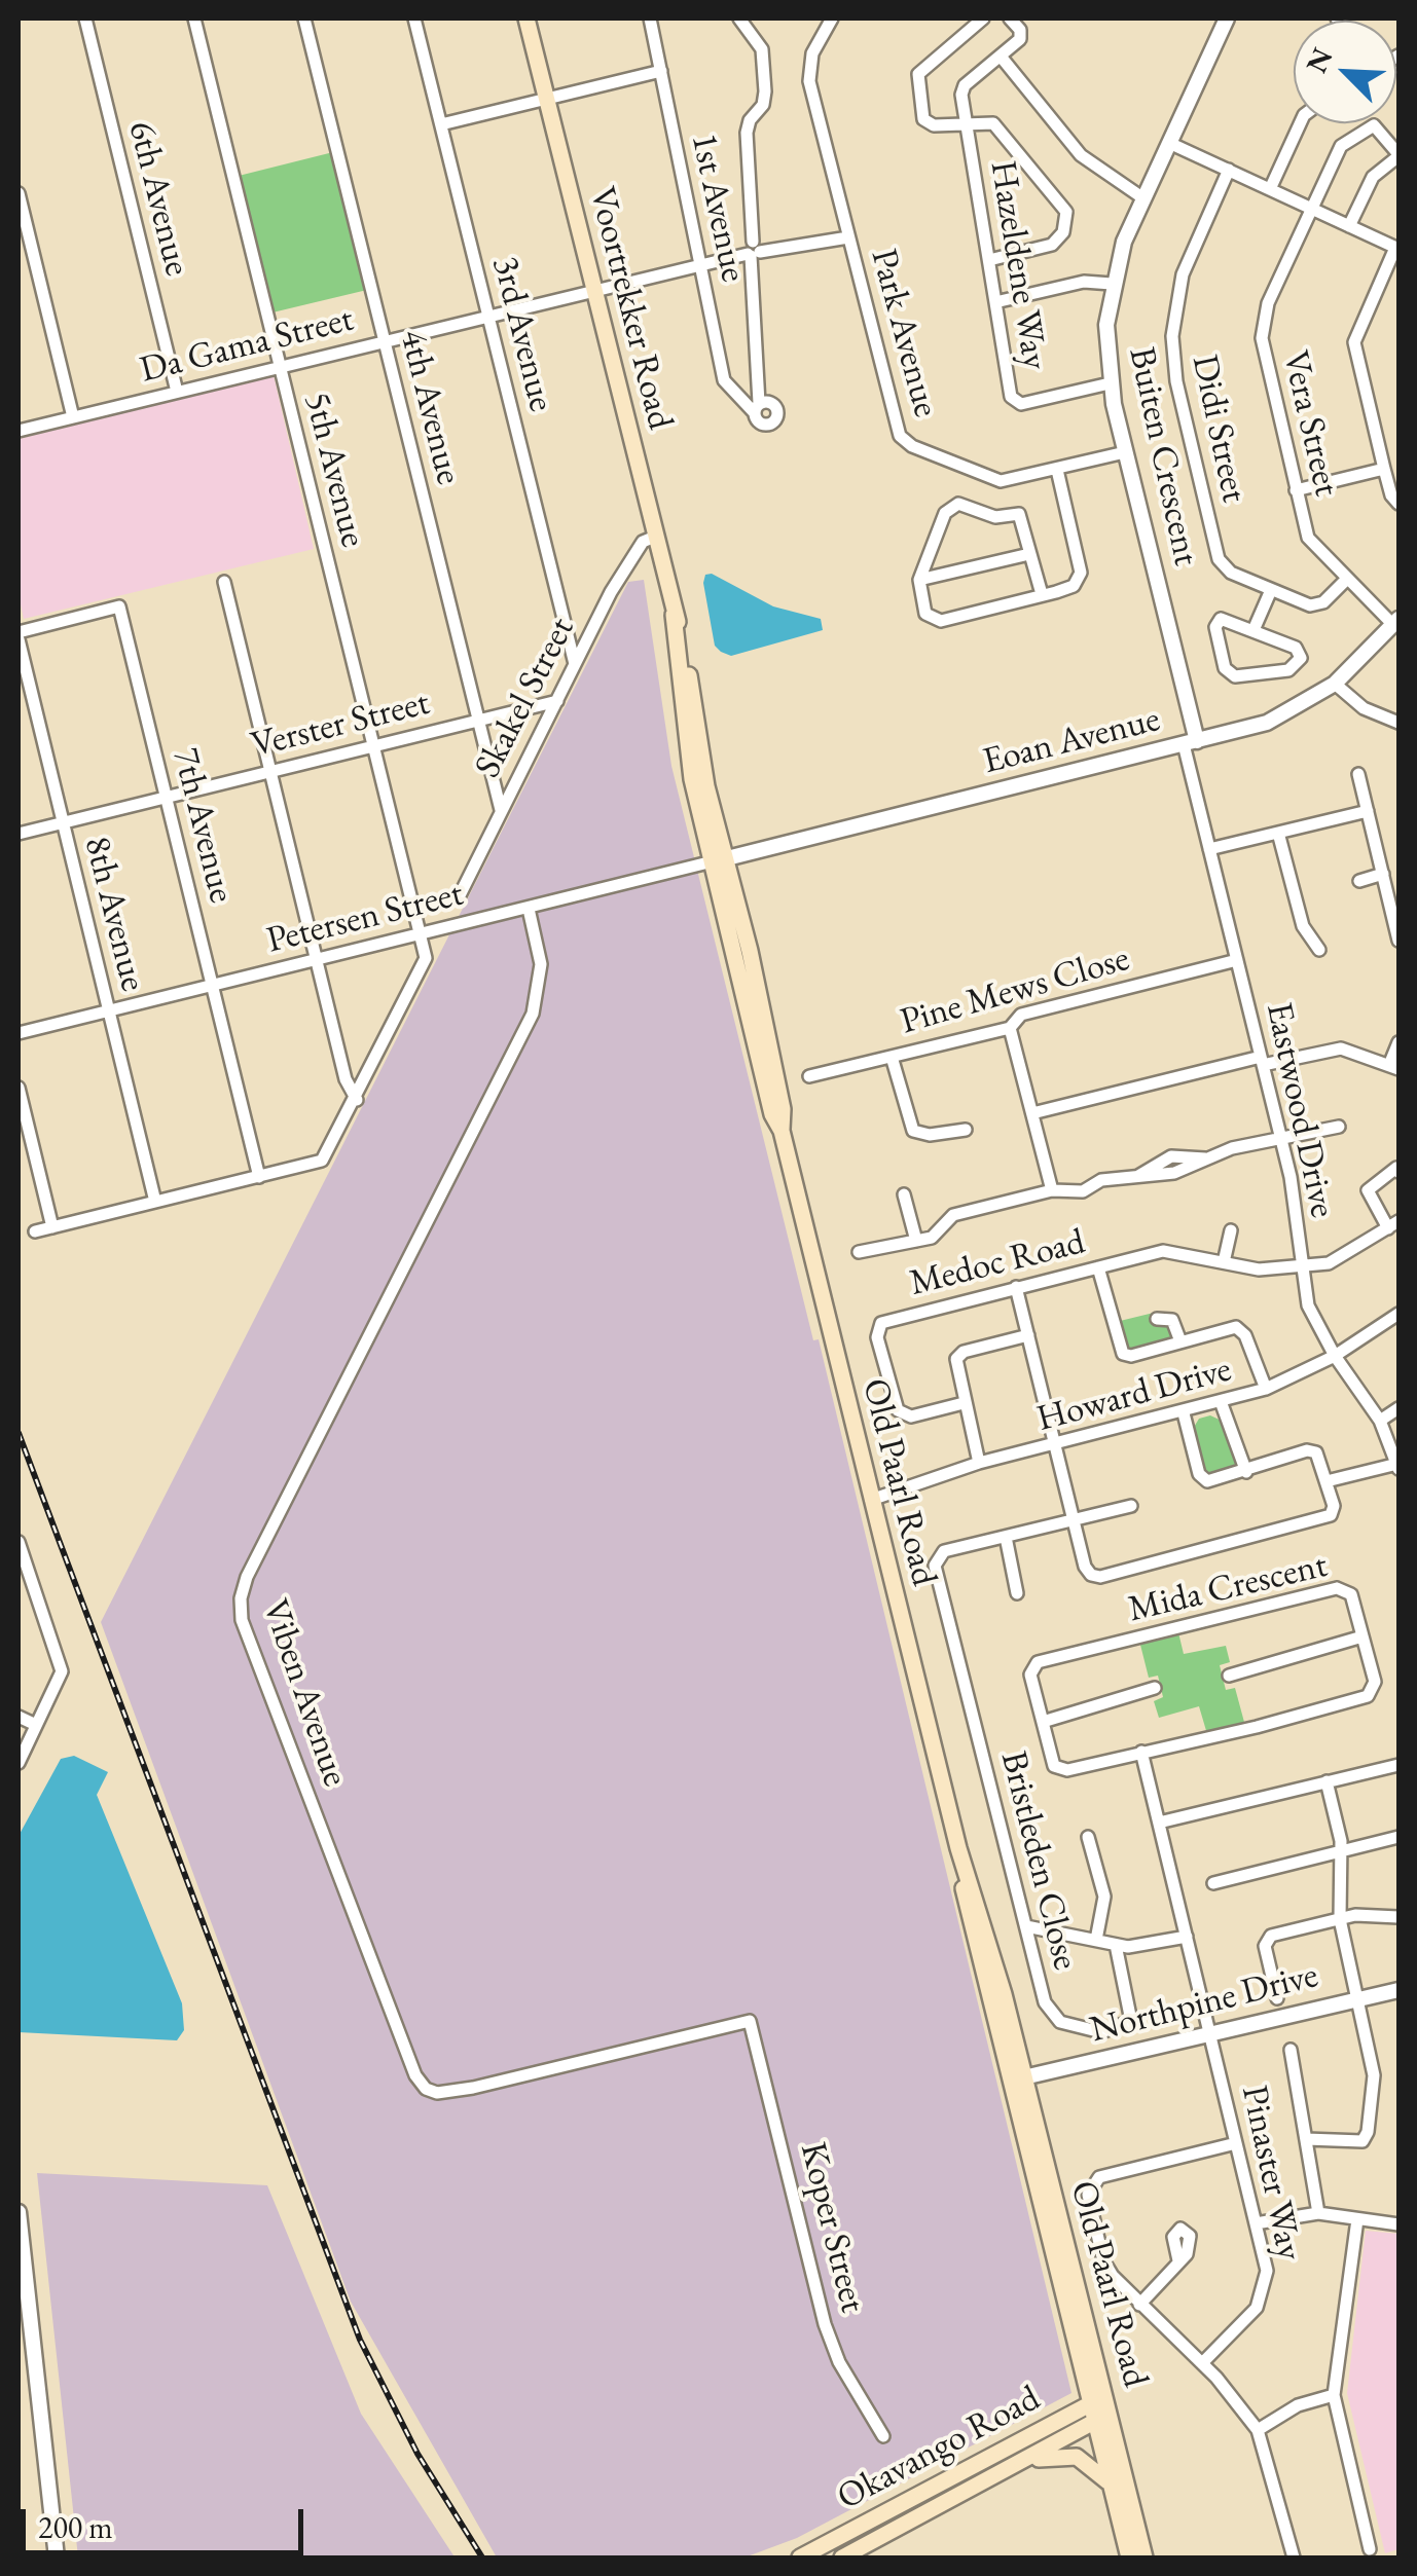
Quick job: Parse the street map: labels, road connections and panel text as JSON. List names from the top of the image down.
{
  "streets": {
    "main road": ["Voortrekker Road", "Old Paarl Road", "Okavango Road"],
    "street": [
      "6th Avenue",
      "1st Avenue",
      "Hazeldene Way",
      "Park Avenue",
      "3rd Avenue",
      "Da Gama Street",
      "4th Avenue",
      "Vera Street",
      "Didi Street",
      "Buiten Crescent",
      "5th Avenue",
      "Skakel Street",
      "Verster Street",
      "Eoan Avenue",
      "7th Avenue",
      "8th Avenue",
      "Petersen Street",
      "Pine Mews Close",
      "Eastwood Drive",
      "Medoc Road",
      "Howard Drive",
      "Mida Crescent",
      "Viben Avenue",
      "Bristleden Close",
      "Northpine Drive",
      "Pinaster Way",
      "Koper Street"
    ]
  },
  "crossings": [
    ["6th Avenue", "Da Gama Street"],
    ["1st Avenue", "Da Gama Street"],
    ["Hazeldene Way", "Buiten Crescent"],
    ["Voortrekker Road", "Da Gama Street"],
    ["Voortrekker Road", "Skakel Street"],
    ["Voortrekker Road", "Eoan Avenue"],
    ["Voortrekker Road", "Petersen Street"],
    ["Voortrekker Road", "Old Paarl Road"],
    ["Park Avenue", "Da Gama Street"],
    ["Park Avenue", "Buiten Crescent"],
    ["3rd Avenue", "Da Gama Street"],
    ["3rd Avenue", "Skakel Street"],
    ["Da Gama Street", "4th Avenue"],
    ["Da Gama Street", "5th Avenue"],
    ["4th Avenue", "Skakel Street"],
    ["4th Avenue", "Verster Street"],
    ["Vera Street", "Didi Street"],
    ["Vera Street", "Eoan Avenue"],
    ["Buiten Crescent", "Eoan Avenue"],
    ["Buiten Crescent", "Eastwood Drive"],
    ["5th Avenue", "Verster Street"],
    ["5th Avenue", "Petersen Street"],
    ["Skakel Street", "Verster Street"],
    ["Verster Street", "7th Avenue"],
    ["Verster Street", "8th Avenue"],
    ["Eoan Avenue", "Petersen Street"],
    ["Eoan Avenue", "Eastwood Drive"],
    ["Eoan Avenue", "Old Paarl Road"],
    ["7th Avenue", "Petersen Street"],
    ["8th Avenue", "Petersen Street"],
    ["Petersen Street", "Old Paarl Road"],
    ["Petersen Street", "Viben Avenue"],
    ["Pine Mews Close", "Eastwood Drive"],
    ["Eastwood Drive", "Medoc Road"],
    ["Eastwood Drive", "Howard Drive"],
    ["Howard Drive", "Old Paarl Road"],
    ["Old Paarl Road", "Northpine Drive"],
    ["Old Paarl Road", "Okavango Road"],
    ["Mida Crescent", "Pinaster Way"],
    ["Viben Avenue", "Koper Street"],
    ["Northpine Drive", "Pinaster Way"]
  ],
  "scale_bar": "200 m",
  "north": "top left"
}
